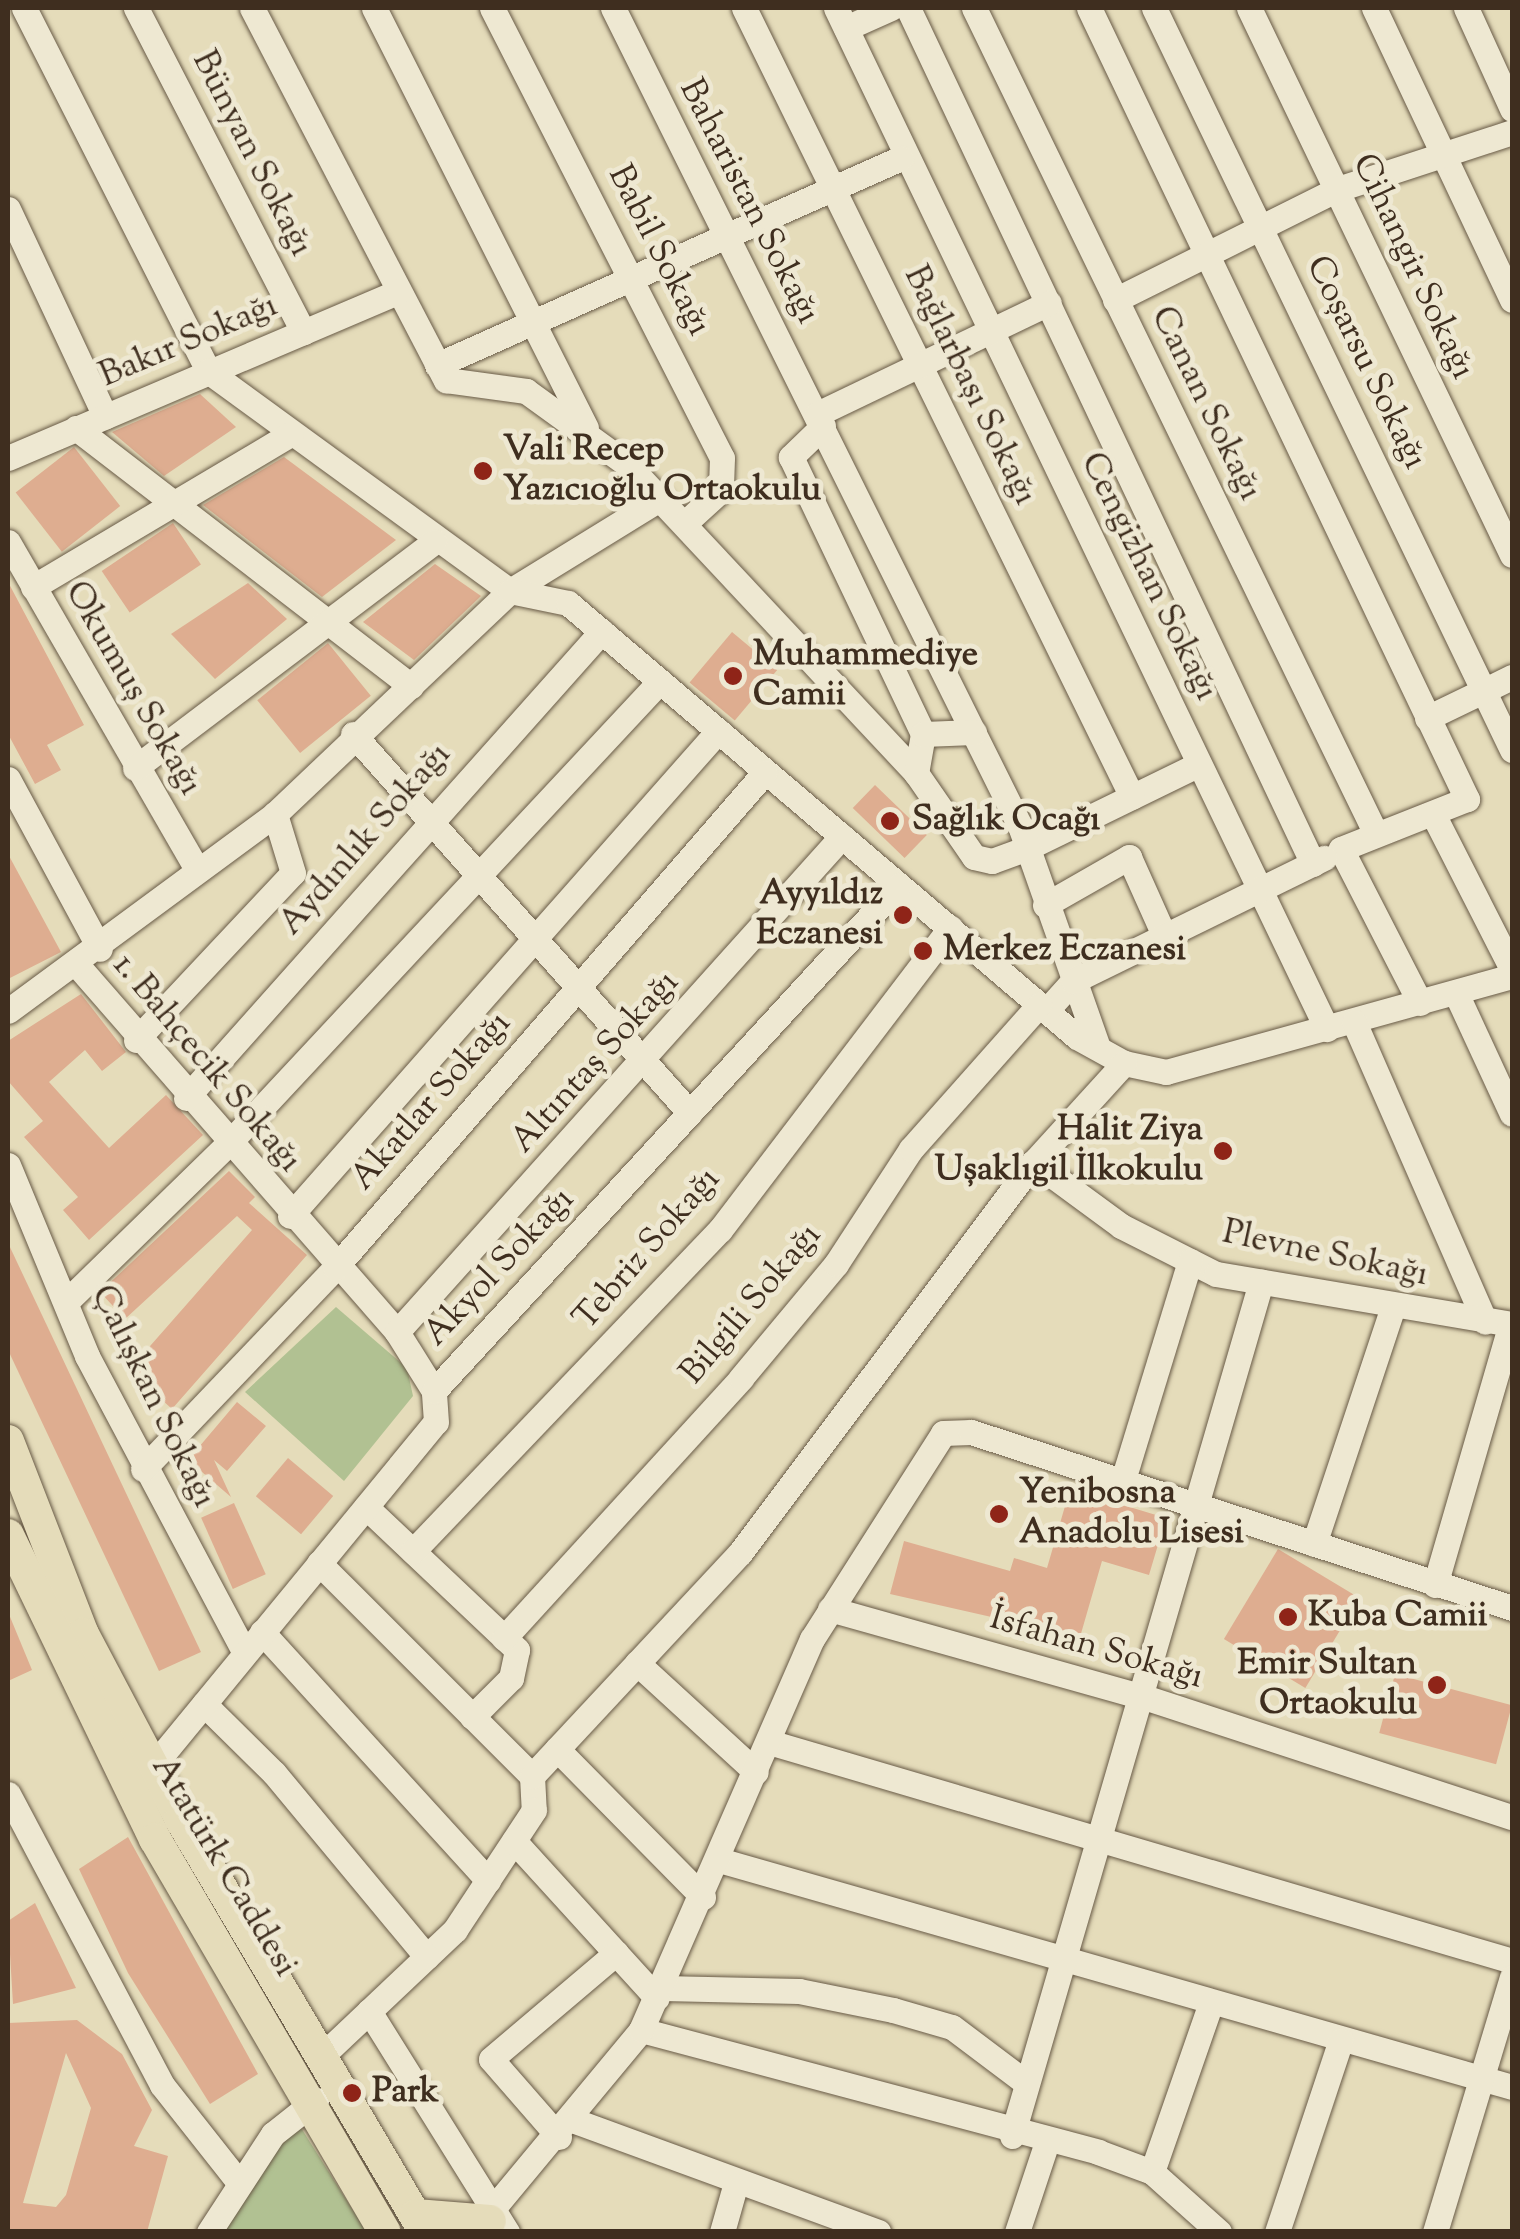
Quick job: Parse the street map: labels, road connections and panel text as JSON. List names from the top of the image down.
{
  "streets": {
    "main road": ["Atatürk Caddesi"],
    "street": [
      "Bünyan Sokağı",
      "Baharistan Sokağı",
      "Babil Sokağı",
      "Cihangir Sokağı",
      "Bakır Sokağı",
      "Coşarsu Sokağı",
      "Bağlarbaşı Sokağı",
      "Canan Sokağı",
      "Cengizhan Sokağı",
      "Okumuş Sokağı",
      "Aydınlık Sokağı",
      "Altıntaş Sokağı",
      "1. Bahçecik Sokağı",
      "Akatlar Sokağı",
      "Tebriz Sokağı",
      "Plevne Sokağı",
      "Akyol Sokağı",
      "Bilgili Sokağı",
      "Çalışkan Sokağı",
      "İsfahan Sokağı"
    ]
  },
  "crossings": [
    ["Bünyan Sokağı", "Bakır Sokağı"],
    ["Baharistan Sokağı", "Bilgili Sokağı"],
    ["Canan Sokağı", "Bilgili Sokağı"],
    ["Cengizhan Sokağı", "Bilgili Sokağı"],
    ["Aydınlık Sokağı", "1. Bahçecik Sokağı"],
    ["Altıntaş Sokağı", "1. Bahçecik Sokağı"],
    ["1. Bahçecik Sokağı", "Akatlar Sokağı"],
    ["1. Bahçecik Sokağı", "Akyol Sokağı"],
    ["Akatlar Sokağı", "Çalışkan Sokağı"],
    ["Akyol Sokağı", "Çalışkan Sokağı"]
  ],
  "places": [
    "Vali Recep Yazıcıoğlu Ortaokulu",
    "Muhammediye Camii",
    "Sağlık Ocağı",
    "Ayyıldız Eczanesi",
    "Merkez Eczanesi",
    "Halit Ziya Uşaklıgil İlkokulu",
    "Yenibosna Anadolu Lisesi",
    "Kuba Camii",
    "Emir Sultan Ortaokulu",
    "Park"
  ]
}
